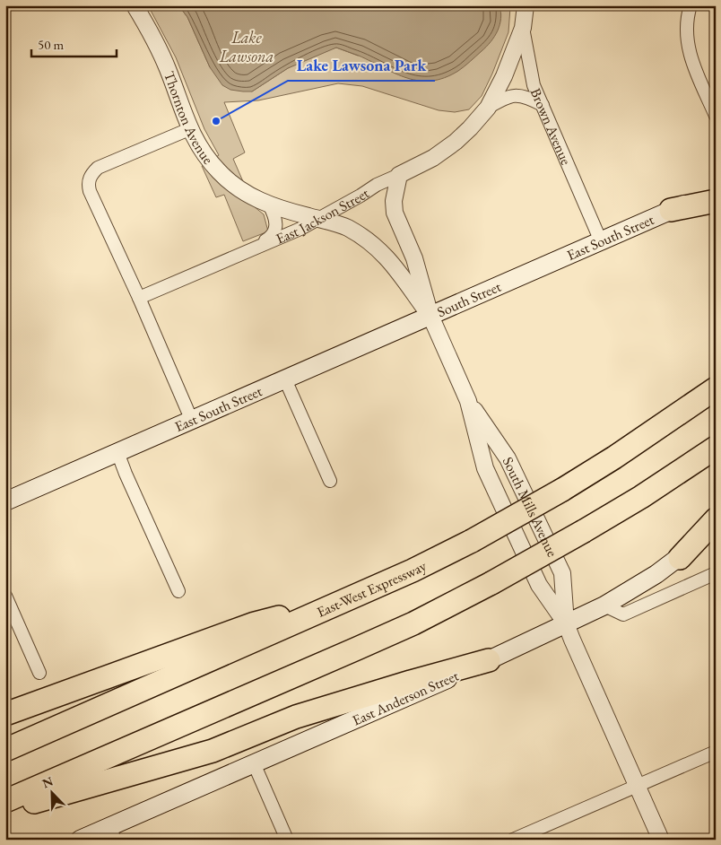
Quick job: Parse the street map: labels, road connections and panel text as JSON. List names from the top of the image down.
{
  "streets": {
    "highway": ["East-West Expressway"],
    "main road": ["East South Street", "South Street", "East Anderson Street"],
    "street": [
      "Thornton Avenue",
      "Brown Avenue",
      "East Jackson Street",
      "South Mills Avenue"
    ]
  },
  "crossings": [
    ["Thornton Avenue", "East Jackson Street"],
    ["Thornton Avenue", "East South Street"],
    ["Thornton Avenue", "South Street"],
    ["Thornton Avenue", "South Mills Avenue"],
    ["Brown Avenue", "East Jackson Street"],
    ["Brown Avenue", "East South Street"],
    ["East Jackson Street", "South Mills Avenue"],
    ["East South Street", "South Street"],
    ["East South Street", "South Mills Avenue"],
    ["South Street", "South Mills Avenue"],
    ["South Mills Avenue", "East Anderson Street"]
  ],
  "water": ["Lake Lawsona"],
  "places": ["Lake Lawsona Park"],
  "scale_bar": "50 m",
  "north": "top left"
}
